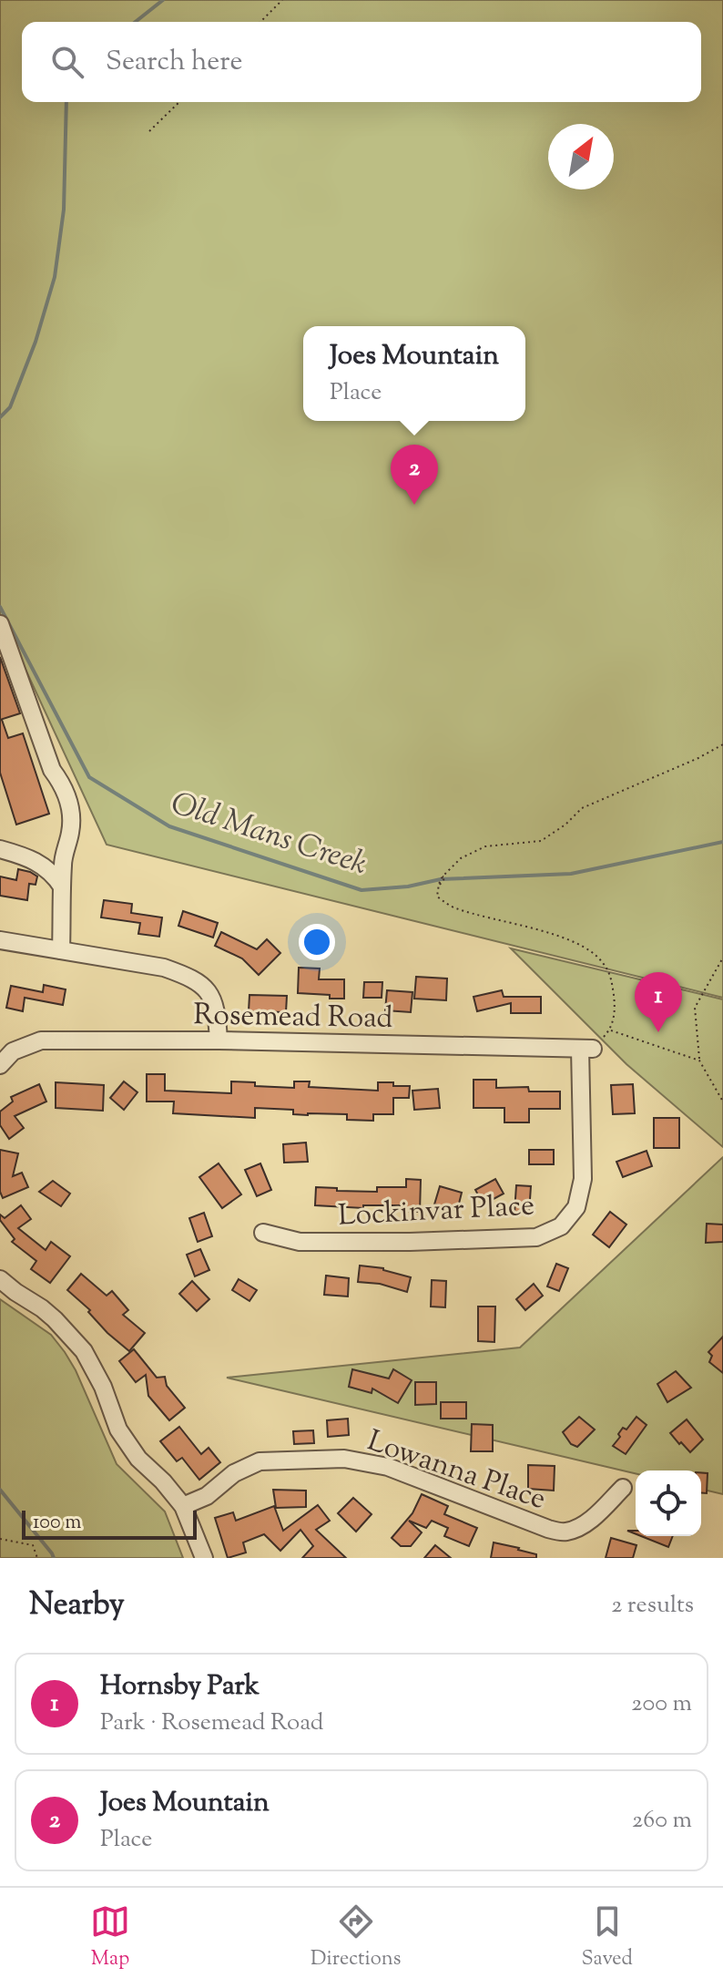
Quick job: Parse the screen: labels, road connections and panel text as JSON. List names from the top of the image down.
{
  "streets": {
    "street": ["Rosemead Road", "Lockinvar Place", "Lowanna Place"]
  },
  "crossings": [
    ["Rosemead Road", "Lockinvar Place"]
  ],
  "water": ["Old Mans Creek"],
  "scale_bar": "100 m",
  "north": "top right",
  "page": {
    "search": "Search here",
    "popup": ["Joes Mountain", "Place"],
    "pins": ["2", "1"],
    "scale": "100 m",
    "heading": ["Nearby", "2 results"],
    "list": [
      {
        "mark": "1",
        "name": "Hornsby Park",
        "note": "Park · Rosemead Road",
        "value": "200 m"
      },
      {
        "mark": "2",
        "name": "Joes Mountain",
        "note": "Place",
        "value": "260 m"
      }
    ],
    "nav": ["Map", "Directions", "Saved"]
  }
}
